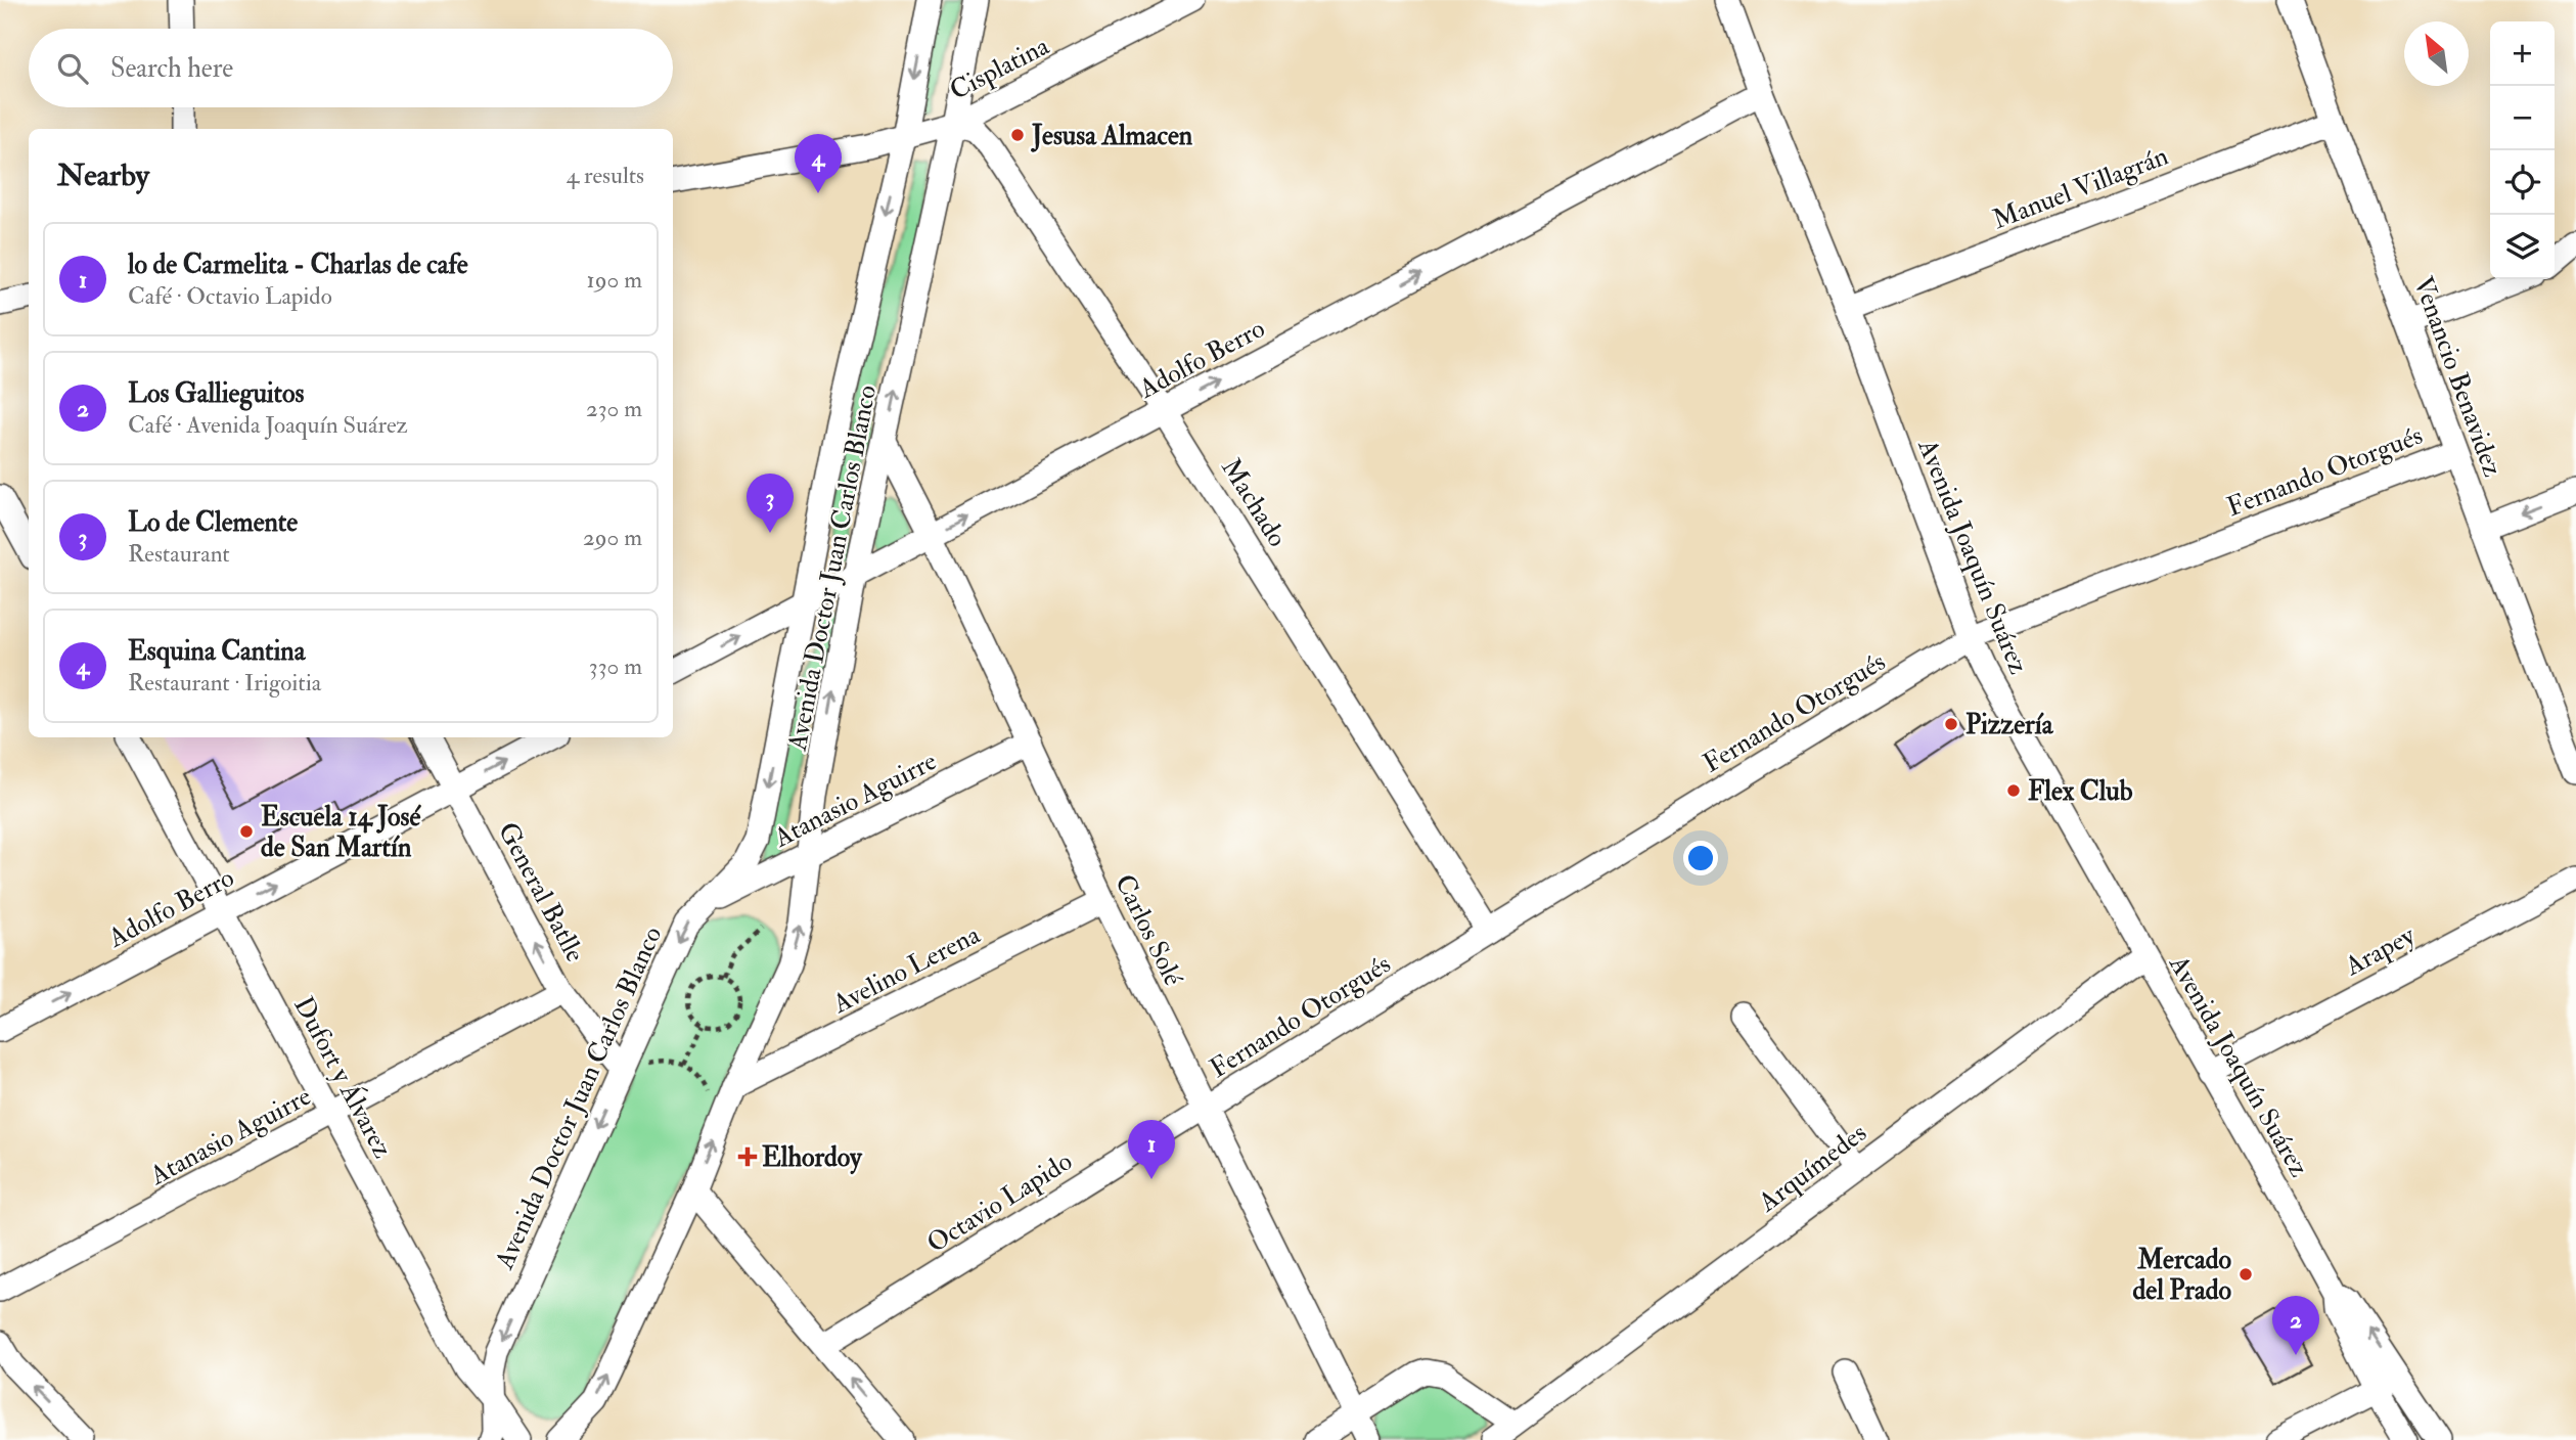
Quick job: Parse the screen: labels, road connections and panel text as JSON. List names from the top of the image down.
{
  "streets": {
    "street": [
      "Cisplatina",
      "Manuel Villagrán",
      "Adolfo Berro",
      "Venancio Benavidez",
      "Fernando Otorgués",
      "Machado",
      "Avenida Joaquín Suárez",
      "Avenida Doctor Juan Carlos Blanco",
      "Atanasio Aguirre",
      "General Batlle",
      "Carlos Solé",
      "Arapey",
      "Avelino Lerena",
      "Dufort y Álvarez",
      "Arquímedes",
      "Octavio Lapido"
    ]
  },
  "crossings": [
    ["Cisplatina", "Machado"],
    ["Cisplatina", "Avenida Doctor Juan Carlos Blanco"],
    ["Manuel Villagrán", "Venancio Benavidez"],
    ["Manuel Villagrán", "Avenida Joaquín Suárez"],
    ["Adolfo Berro", "Machado"],
    ["Adolfo Berro", "Avenida Joaquín Suárez"],
    ["Adolfo Berro", "Avenida Doctor Juan Carlos Blanco"],
    ["Adolfo Berro", "General Batlle"],
    ["Adolfo Berro", "Carlos Solé"],
    ["Adolfo Berro", "Dufort y Álvarez"],
    ["Venancio Benavidez", "Fernando Otorgués"],
    ["Fernando Otorgués", "Machado"],
    ["Fernando Otorgués", "Avenida Joaquín Suárez"],
    ["Fernando Otorgués", "Carlos Solé"],
    ["Fernando Otorgués", "Octavio Lapido"],
    ["Machado", "Avenida Doctor Juan Carlos Blanco"],
    ["Avenida Joaquín Suárez", "Arapey"],
    ["Avenida Joaquín Suárez", "Arquímedes"],
    ["Avenida Doctor Juan Carlos Blanco", "Atanasio Aguirre"],
    ["Avenida Doctor Juan Carlos Blanco", "General Batlle"],
    ["Avenida Doctor Juan Carlos Blanco", "Carlos Solé"],
    ["Avenida Doctor Juan Carlos Blanco", "Avelino Lerena"],
    ["Avenida Doctor Juan Carlos Blanco", "Dufort y Álvarez"],
    ["Atanasio Aguirre", "General Batlle"],
    ["Atanasio Aguirre", "Carlos Solé"],
    ["Atanasio Aguirre", "Dufort y Álvarez"],
    ["Carlos Solé", "Avelino Lerena"],
    ["Carlos Solé", "Octavio Lapido"]
  ],
  "one_way": ["Adolfo Berro", "General Batlle"],
  "places": {
    "other": [
      "Jesusa Almacen",
      "Pizzería",
      "Flex Club",
      "Escuela 14 José de San Martín",
      "Mercado del Prado"
    ],
    "health": ["Elhordoy"]
  },
  "north": "top left",
  "page": {
    "map_buttons": ["+", "−"],
    "search": "Search here",
    "heading": ["Nearby", "4 results"],
    "pins": [
      "4",
      "3",
      "1",
      "2"
    ],
    "list": [
      {
        "mark": "1",
        "name": "lo de Carmelita - Charlas de cafe",
        "note": "Café · Octavio Lapido",
        "value": "190 m"
      },
      {
        "mark": "2",
        "name": "Los Gallieguitos",
        "note": "Café · Avenida Joaquín Suárez",
        "value": "230 m"
      },
      {
        "mark": "3",
        "name": "Lo de Clemente",
        "note": "Restaurant",
        "value": "290 m"
      },
      {
        "mark": "4",
        "name": "Esquina Cantina",
        "note": "Restaurant · Irigoitia",
        "value": "330 m"
      }
    ]
  }
}
